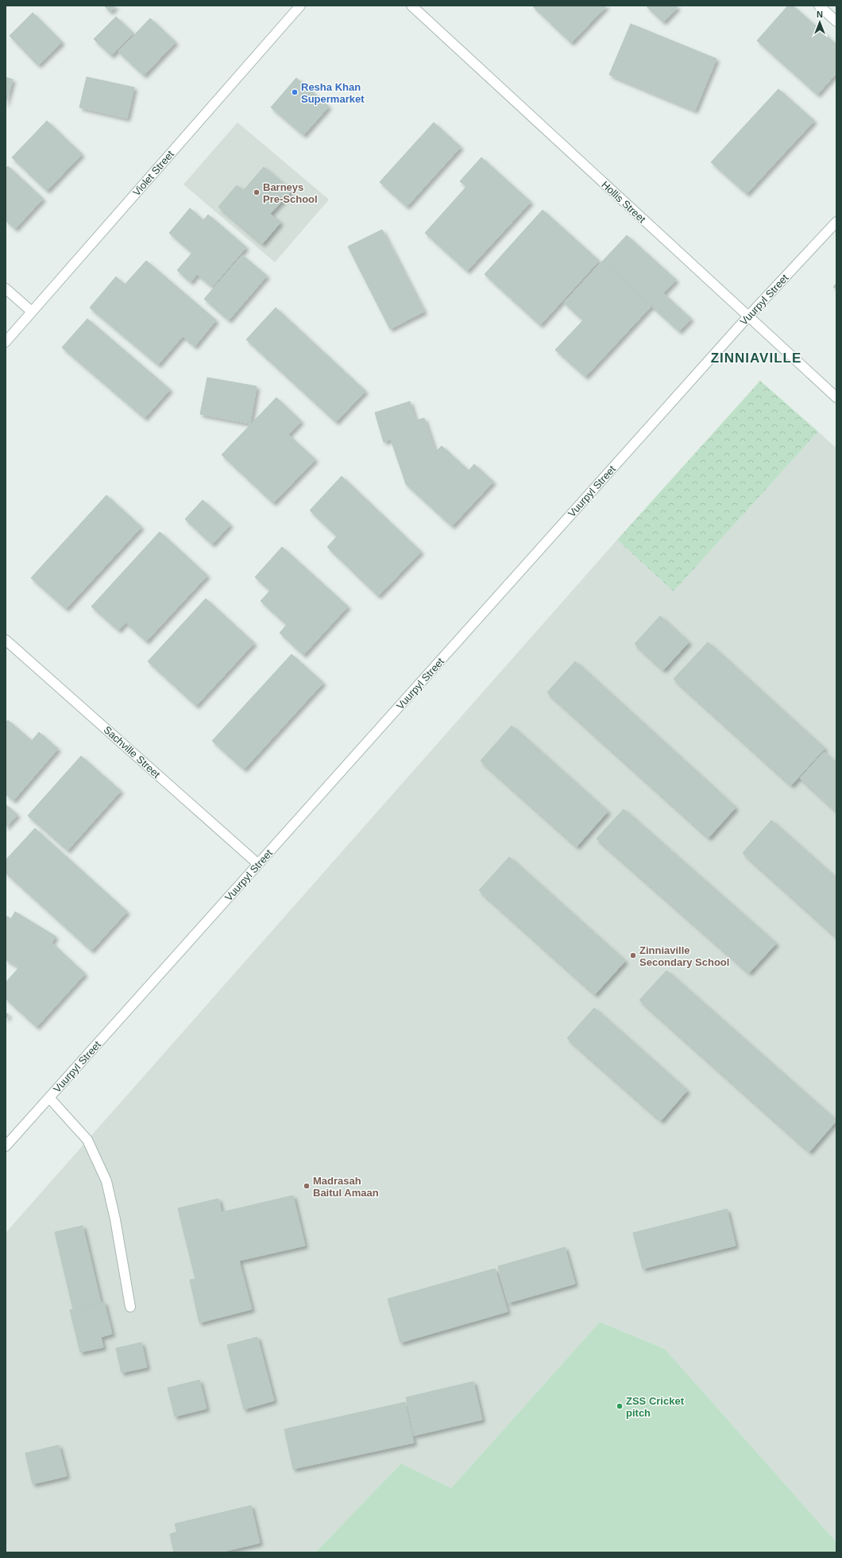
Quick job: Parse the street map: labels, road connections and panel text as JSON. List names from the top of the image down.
{
  "streets": {
    "street": [
      "Violet Street",
      "Hollis Street",
      "Vuurpyl Street",
      "Sachville Street"
    ]
  },
  "crossings": [
    ["Hollis Street", "Vuurpyl Street"],
    ["Vuurpyl Street", "Sachville Street"]
  ],
  "districts": ["ZINNIAVILLE"],
  "places": [
    "Resha Khan Supermarket",
    "Barneys Pre-School",
    "Zinniaville Secondary School",
    "Madrasah Baitul Amaan",
    "ZSS Cricket pitch"
  ],
  "north": "top"
}
